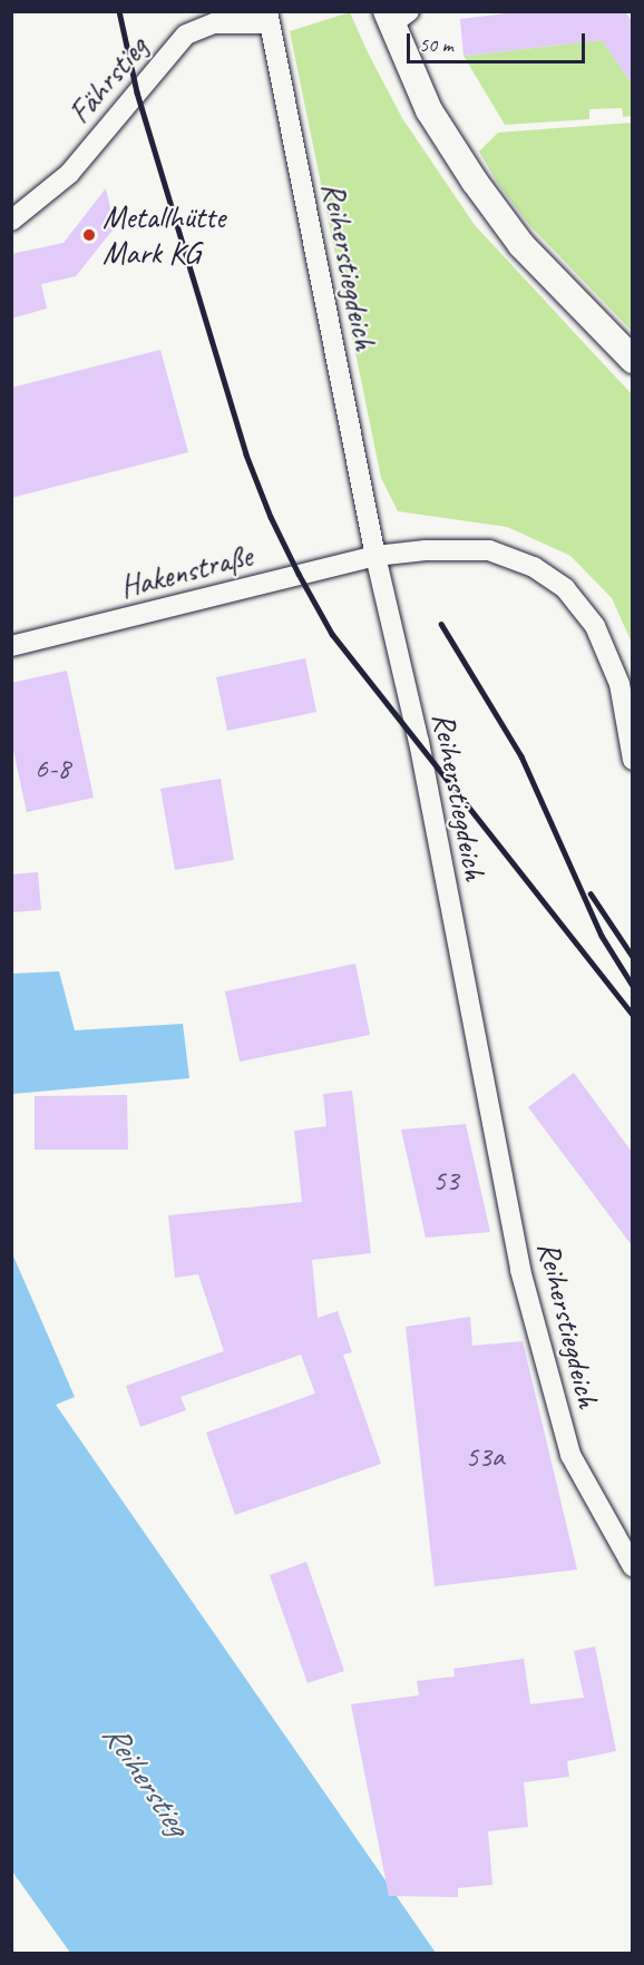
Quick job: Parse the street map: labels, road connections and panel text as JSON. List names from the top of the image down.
{
  "streets": {
    "street": ["Fährstieg", "Reiherstiegdeich", "Hakenstraße"]
  },
  "crossings": [
    ["Fährstieg", "Reiherstiegdeich"],
    ["Reiherstiegdeich", "Hakenstraße"]
  ],
  "water": ["Reiherstieg"],
  "places": ["Metallhütte Mark KG"],
  "house_numbers": ["6-8", "53", "53a"],
  "scale_bar": "50 m"
}
